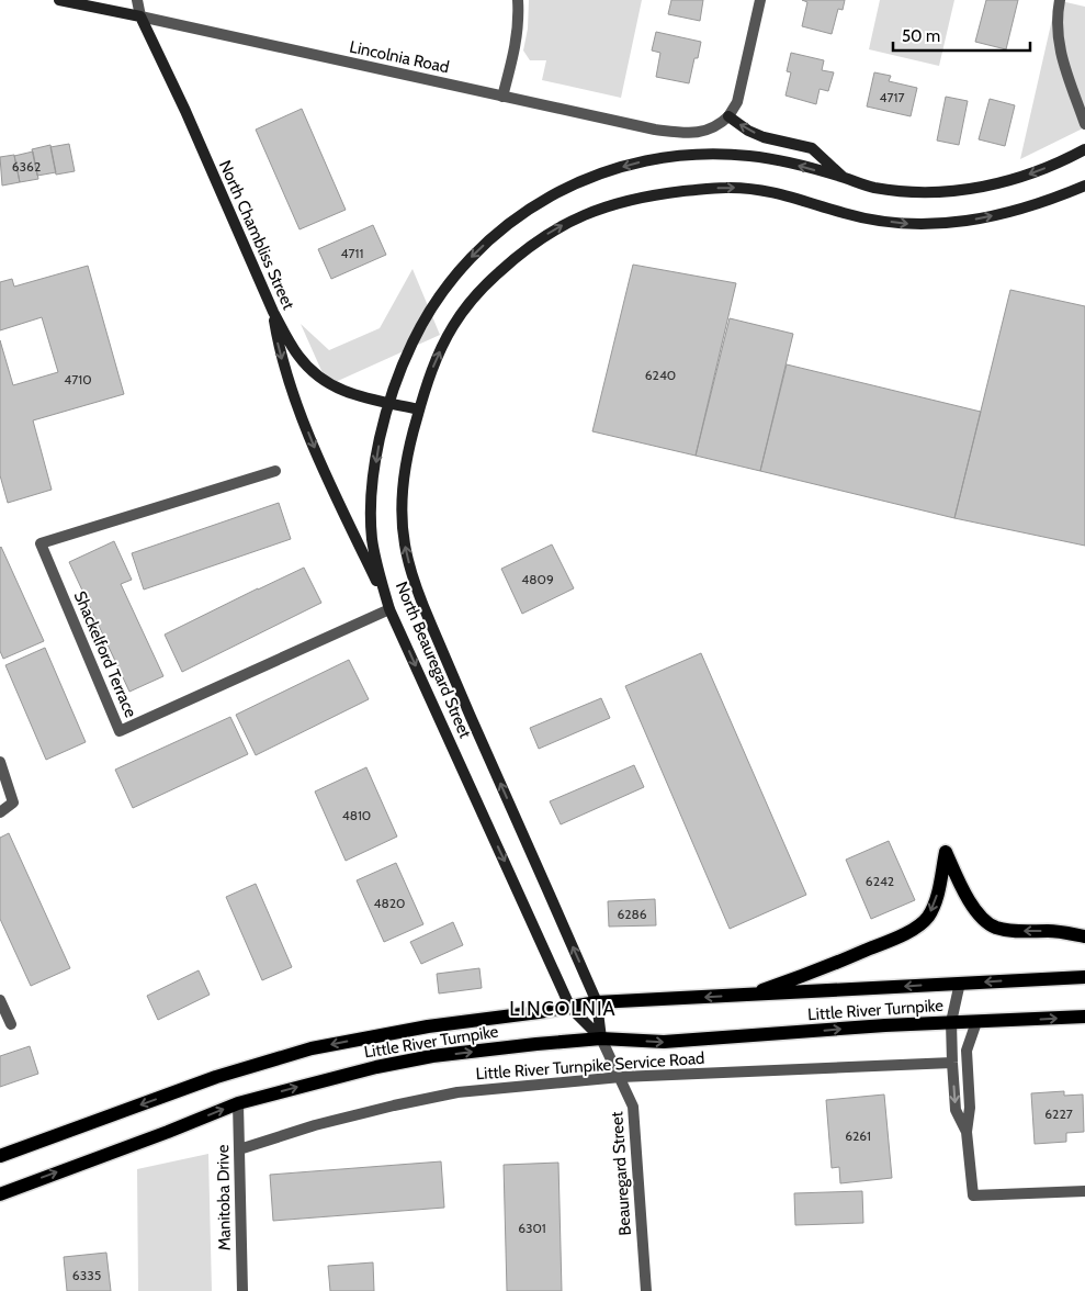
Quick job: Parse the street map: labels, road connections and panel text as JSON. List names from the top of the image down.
{
  "streets": {
    "main road": [
      "Lincolnia Road",
      "North Chambliss Street",
      "North Beauregard Street",
      "Little River Turnpike",
      "Beauregard Street"
    ],
    "street": ["Shackelford Terrace", "Little River Turnpike Service Road", "Manitoba Drive"]
  },
  "crossings": [
    ["Lincolnia Road", "North Chambliss Street"],
    ["North Chambliss Street", "North Beauregard Street"],
    ["Shackelford Terrace", "North Beauregard Street"],
    ["North Beauregard Street", "Little River Turnpike"],
    ["North Beauregard Street", "Beauregard Street"],
    ["Little River Turnpike", "Beauregard Street"],
    ["Little River Turnpike", "Manitoba Drive"],
    ["Little River Turnpike Service Road", "Beauregard Street"],
    ["Little River Turnpike Service Road", "Manitoba Drive"]
  ],
  "districts": ["LINCOLNIA"],
  "house_numbers": [
    "4717",
    "6362",
    "4711",
    "6240",
    "4710",
    "4809",
    "4810",
    "6242",
    "4820",
    "6286",
    "6227",
    "6261",
    "6301",
    "6335"
  ],
  "scale_bar": "50 m"
}
